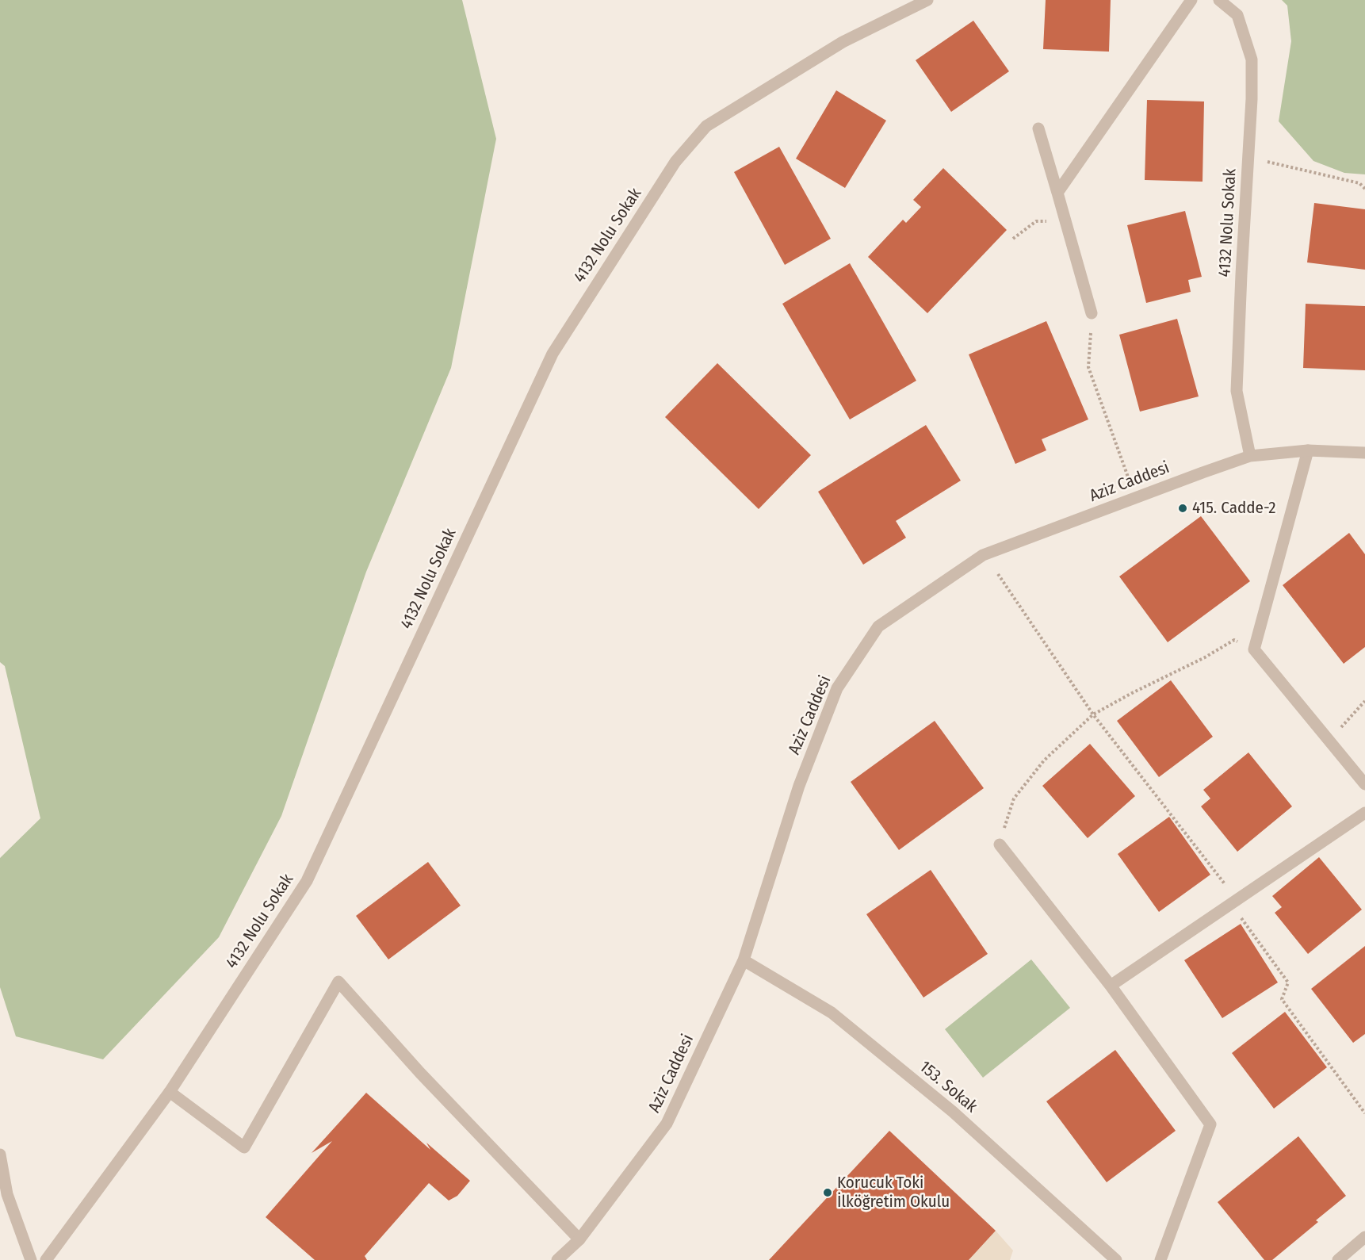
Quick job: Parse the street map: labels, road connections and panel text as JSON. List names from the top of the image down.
{
  "streets": {
    "street": ["4132 Nolu Sokak", "Aziz Caddesi", "153. Sokak"]
  },
  "crossings": [
    ["4132 Nolu Sokak", "Aziz Caddesi"],
    ["Aziz Caddesi", "153. Sokak"]
  ],
  "places": ["415. Cadde-2", "Korucuk Toki İlköğretim Okulu"]
}
